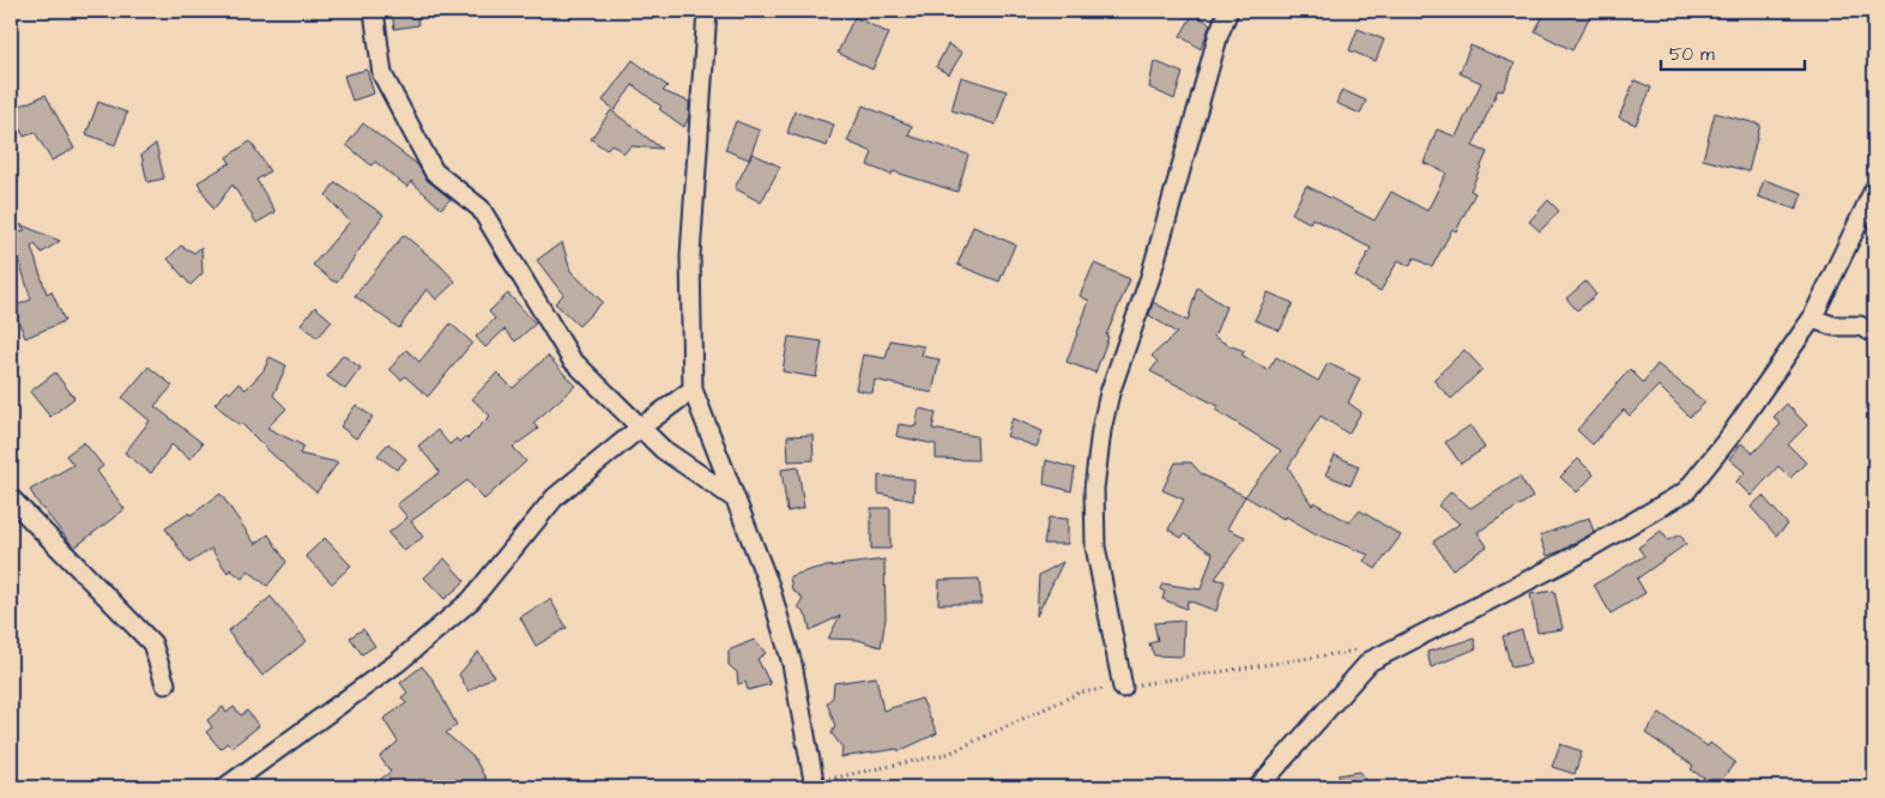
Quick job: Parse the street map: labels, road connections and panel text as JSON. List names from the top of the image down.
{
  "scale_bar": "50 m"
}
